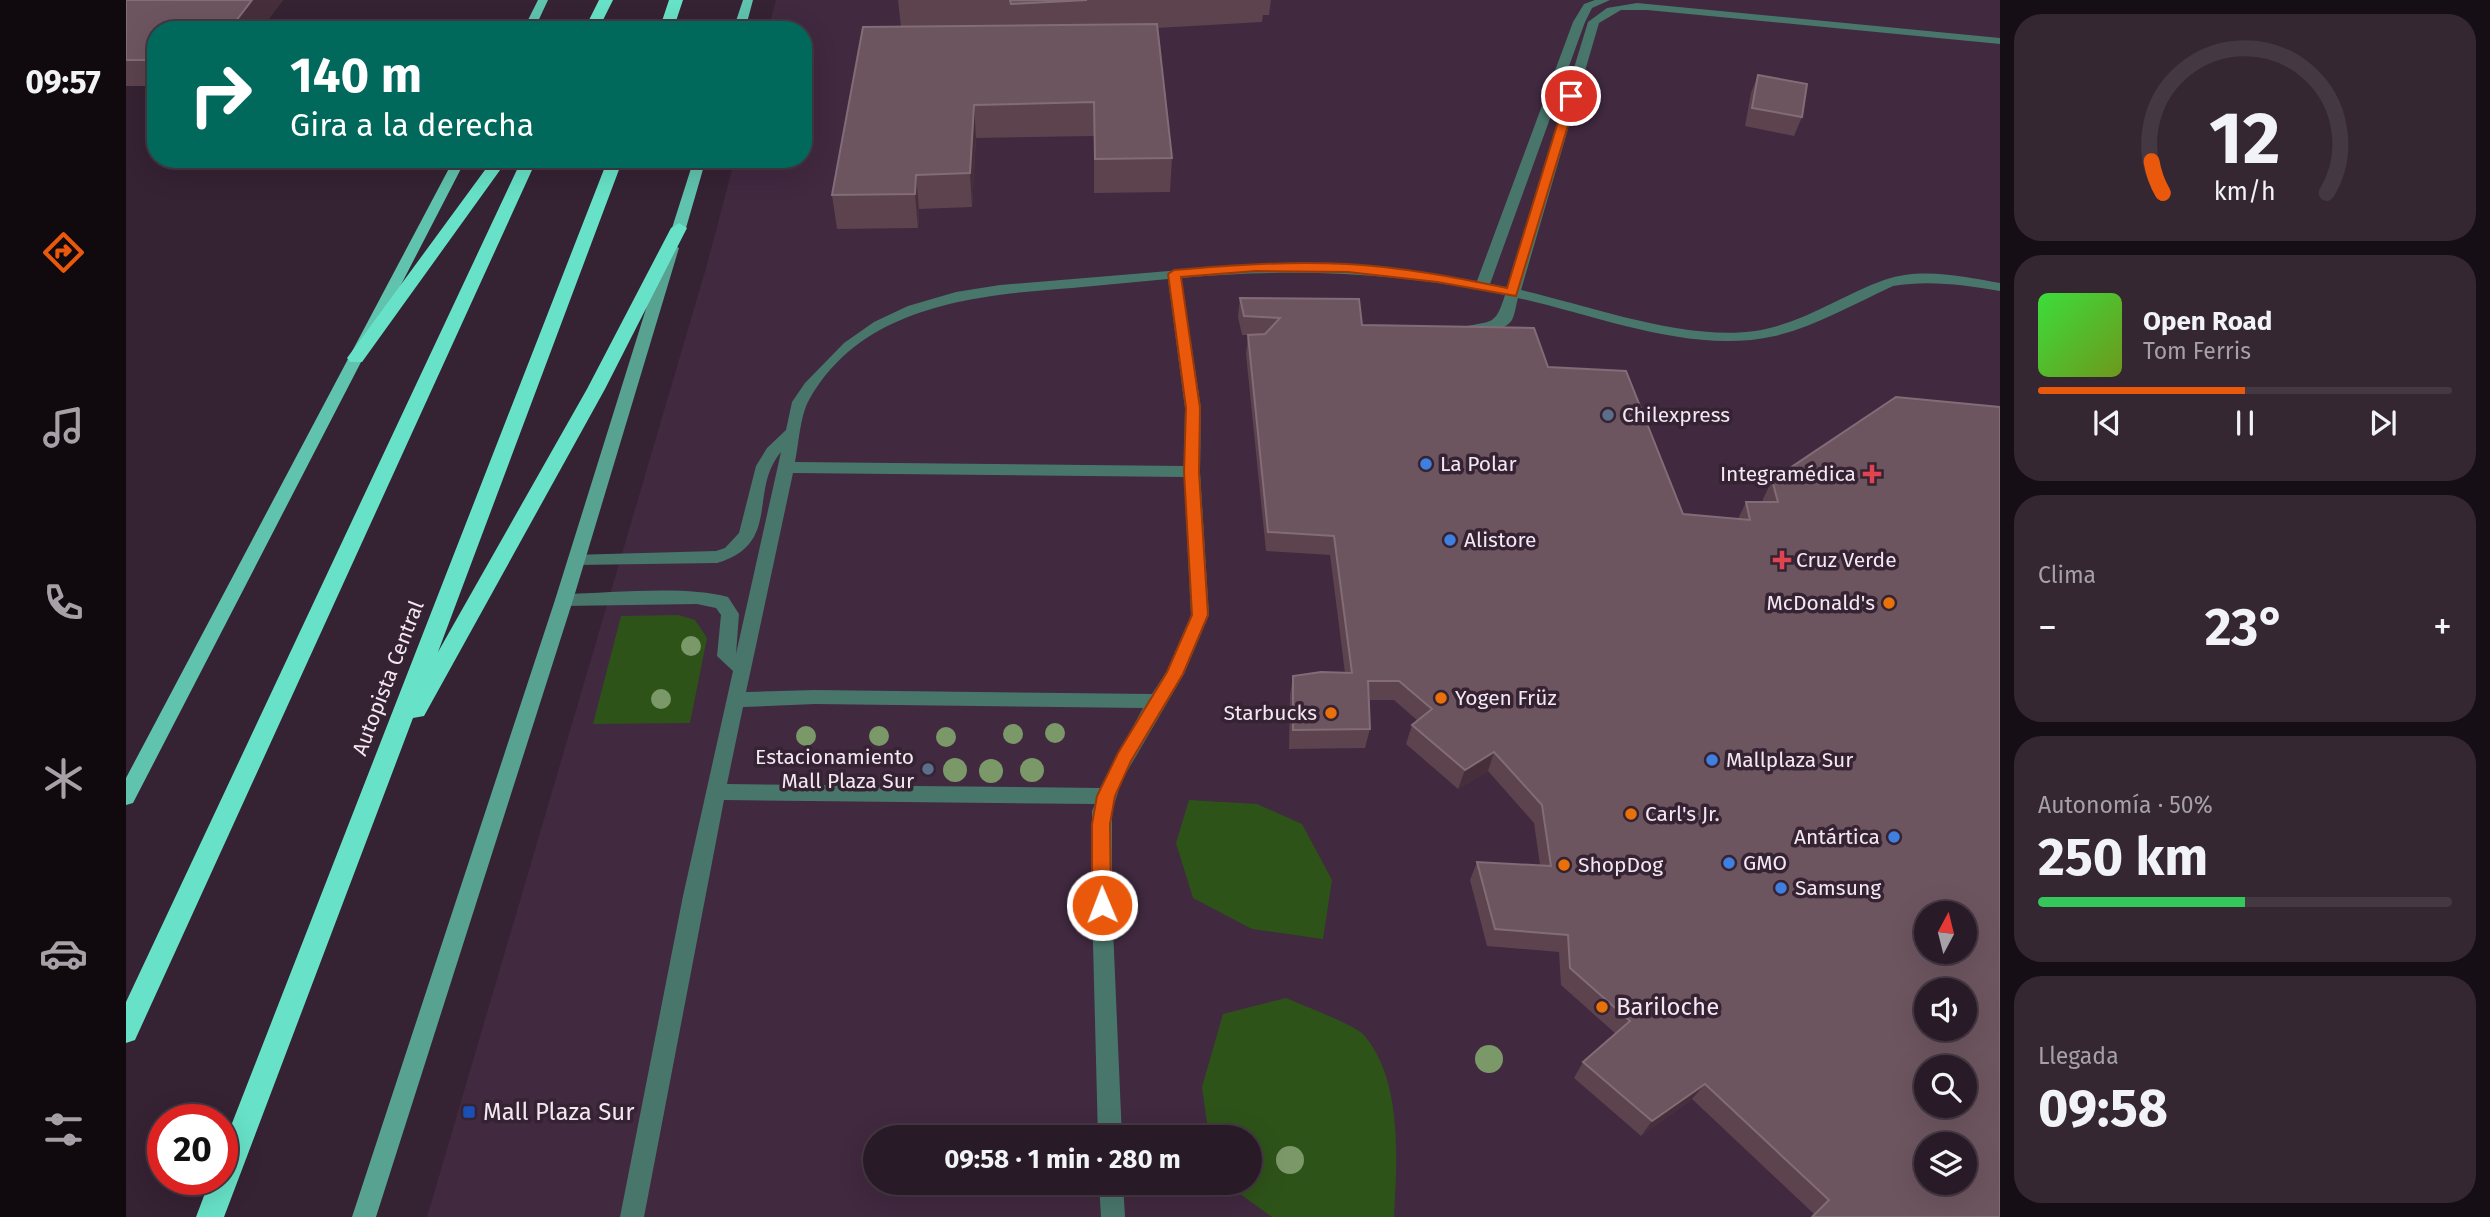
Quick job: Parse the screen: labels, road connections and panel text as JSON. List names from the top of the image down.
{
  "streets": {
    "highway": ["Autopista Central"]
  },
  "places": {
    "other": [
      "Chilexpress",
      "La Polar",
      "Alistore",
      "McDonald's",
      "Yogen Früz",
      "Starbucks",
      "Mallplaza Sur",
      "Estacionamiento Mall Plaza Sur",
      "Carl's Jr.",
      "Antártica",
      "GMO",
      "ShopDog",
      "Samsung",
      "Bariloche"
    ],
    "health": ["Integramédica", "Cruz Verde"],
    "transit": ["Mall Plaza Sur"]
  },
  "north": "top",
  "page": {
    "tabs": "09:57",
    "turn": ["140 m", "Gira a la derecha"],
    "song": ["Open Road", "Tom Ferris"],
    "tile": [
      "Clima",
      ["Autonomía · 50%", "250 km"],
      ["Llegada", "09:58"]
    ],
    "heat": ["−", "23°", "+"],
    "limit": "20",
    "trip": "09:58 · 1 min · 280 m",
    "gauge": ["12", "km/h"]
  }
}
